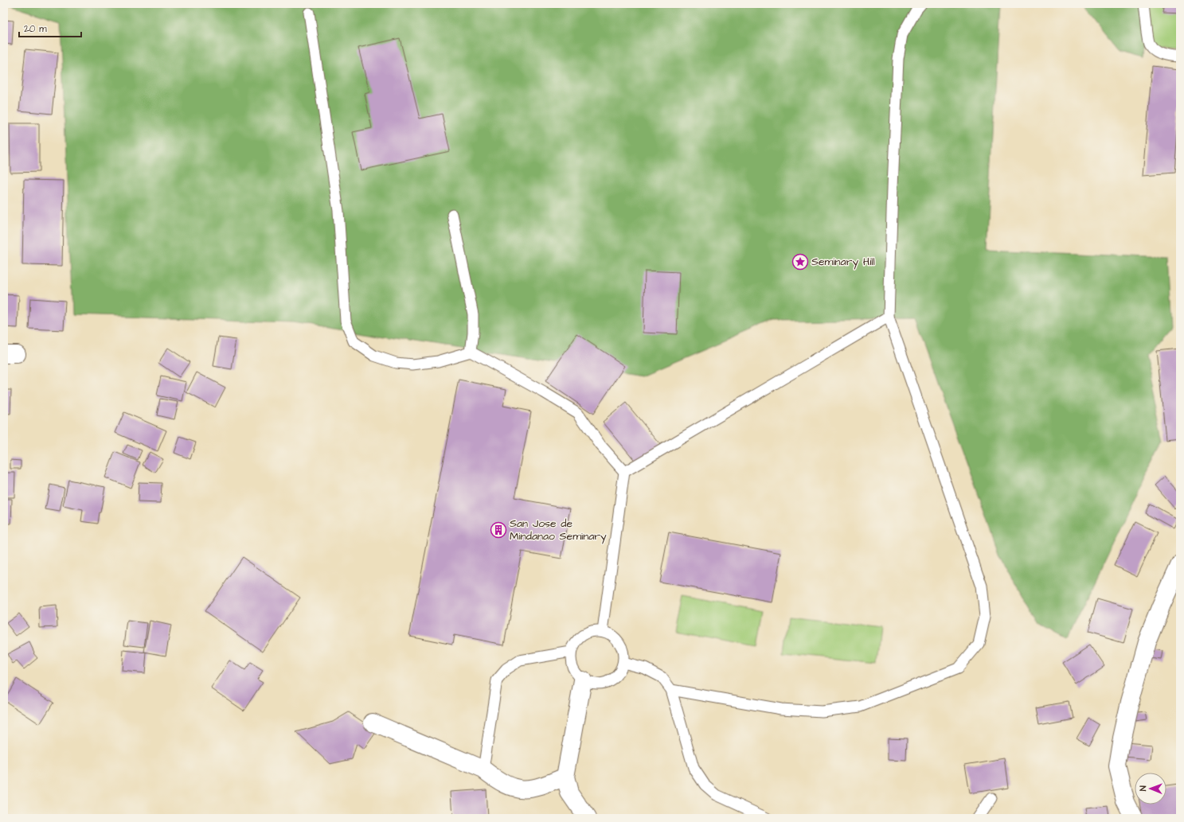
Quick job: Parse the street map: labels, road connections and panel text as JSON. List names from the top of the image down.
{
  "places": {
    "place": ["Seminary Hill"],
    "building": ["San Jose de Mindanao Seminary"]
  },
  "scale_bar": "20 m",
  "north": "left"
}
